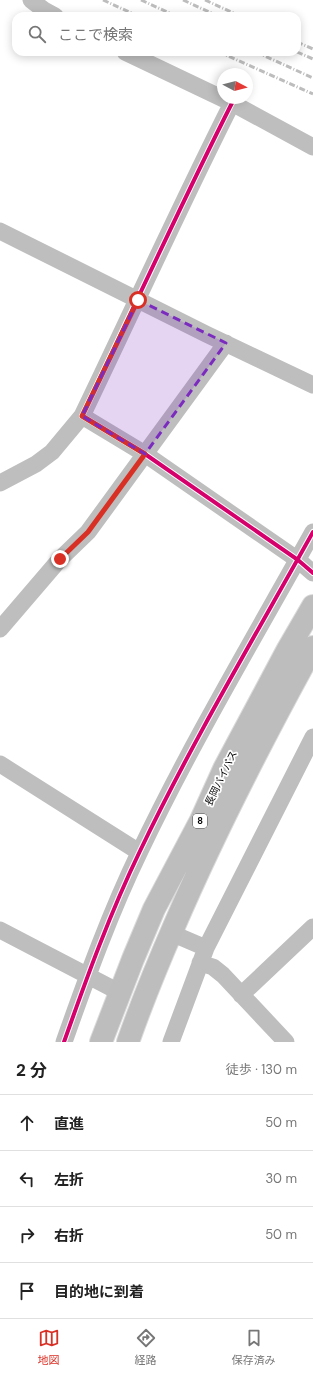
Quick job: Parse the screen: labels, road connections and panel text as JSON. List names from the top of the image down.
{
  "streets": {
    "highway": ["長岡バイパス", "8"]
  },
  "north": "right",
  "page": {
    "search": "ここで検索",
    "heading": ["2 分", "徒歩 · 130 m"],
    "list": [
      ["直進", "50 m"],
      ["左折", "30 m"],
      ["右折", "50 m"],
      "目的地に到着"
    ],
    "nav": ["地図", "経路", "保存済み"]
  }
}
